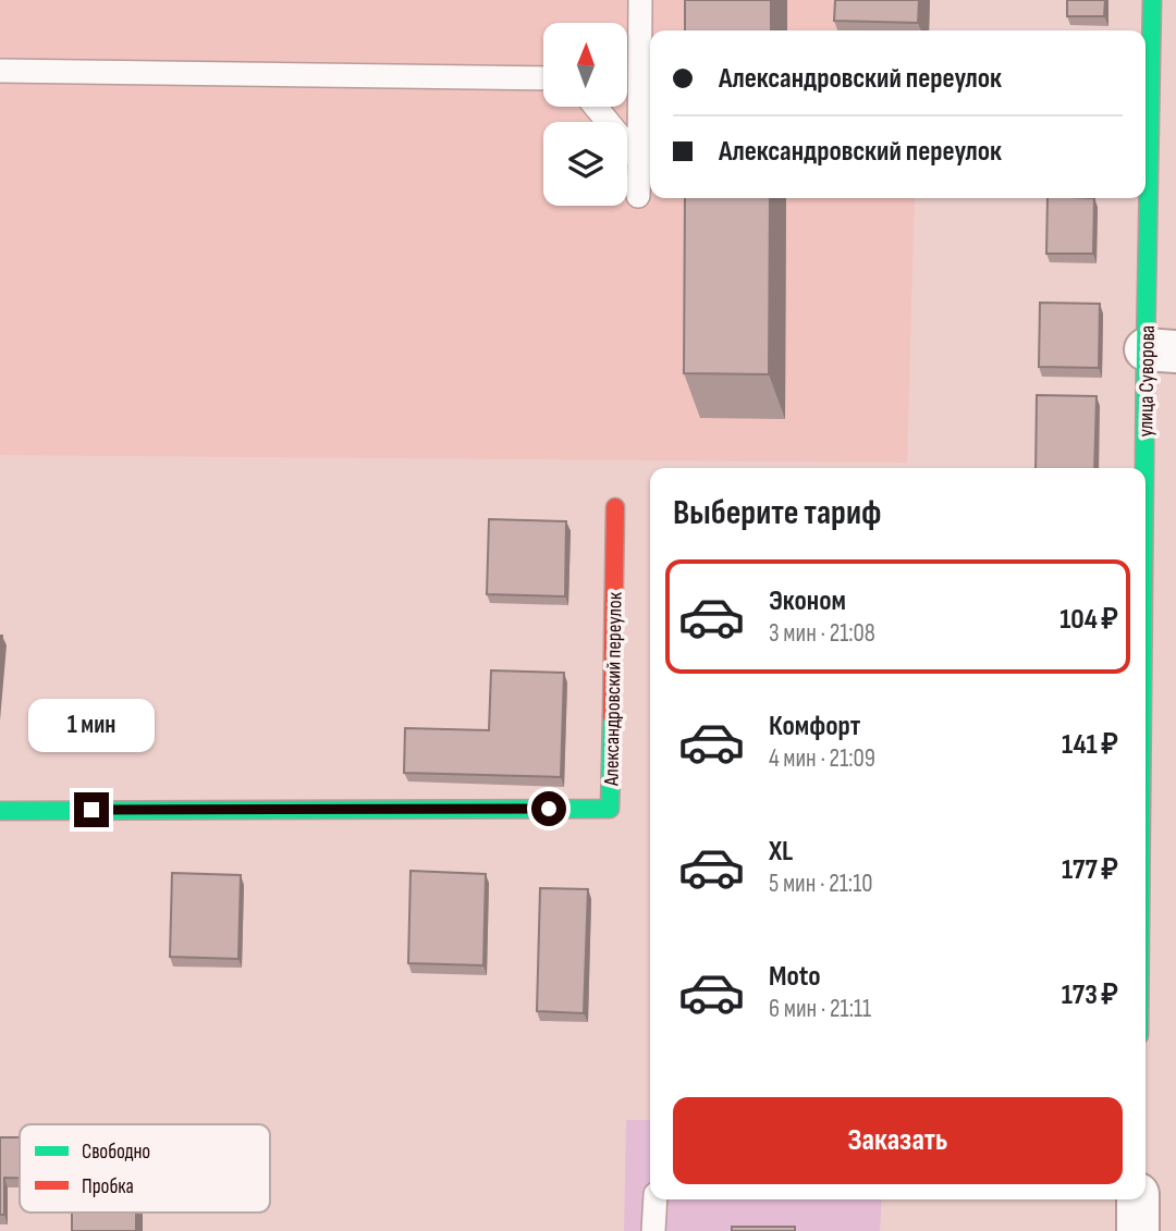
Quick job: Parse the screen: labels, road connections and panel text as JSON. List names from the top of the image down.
{
  "streets": {
    "street": ["улица Суворова", "Александровский переулок"]
  },
  "legend": ["Свободно", "Пробка"],
  "north": "top",
  "page": {
    "banner": ["Александровский переулок", "Александровский переулок"],
    "heading": "Выберите тариф",
    "list": [
      {
        "name": "Эконом",
        "note": "3 мин · 21:08",
        "value": "104 ₽"
      },
      {
        "name": "Комфорт",
        "note": "4 мин · 21:09",
        "value": "141 ₽"
      },
      {
        "name": "XL",
        "note": "5 мин · 21:10",
        "value": "177 ₽"
      },
      {
        "name": "Moto",
        "note": "6 мин · 21:11",
        "value": "173 ₽"
      }
    ],
    "bubble": "1 мин",
    "buttons": "Заказать"
  }
}
